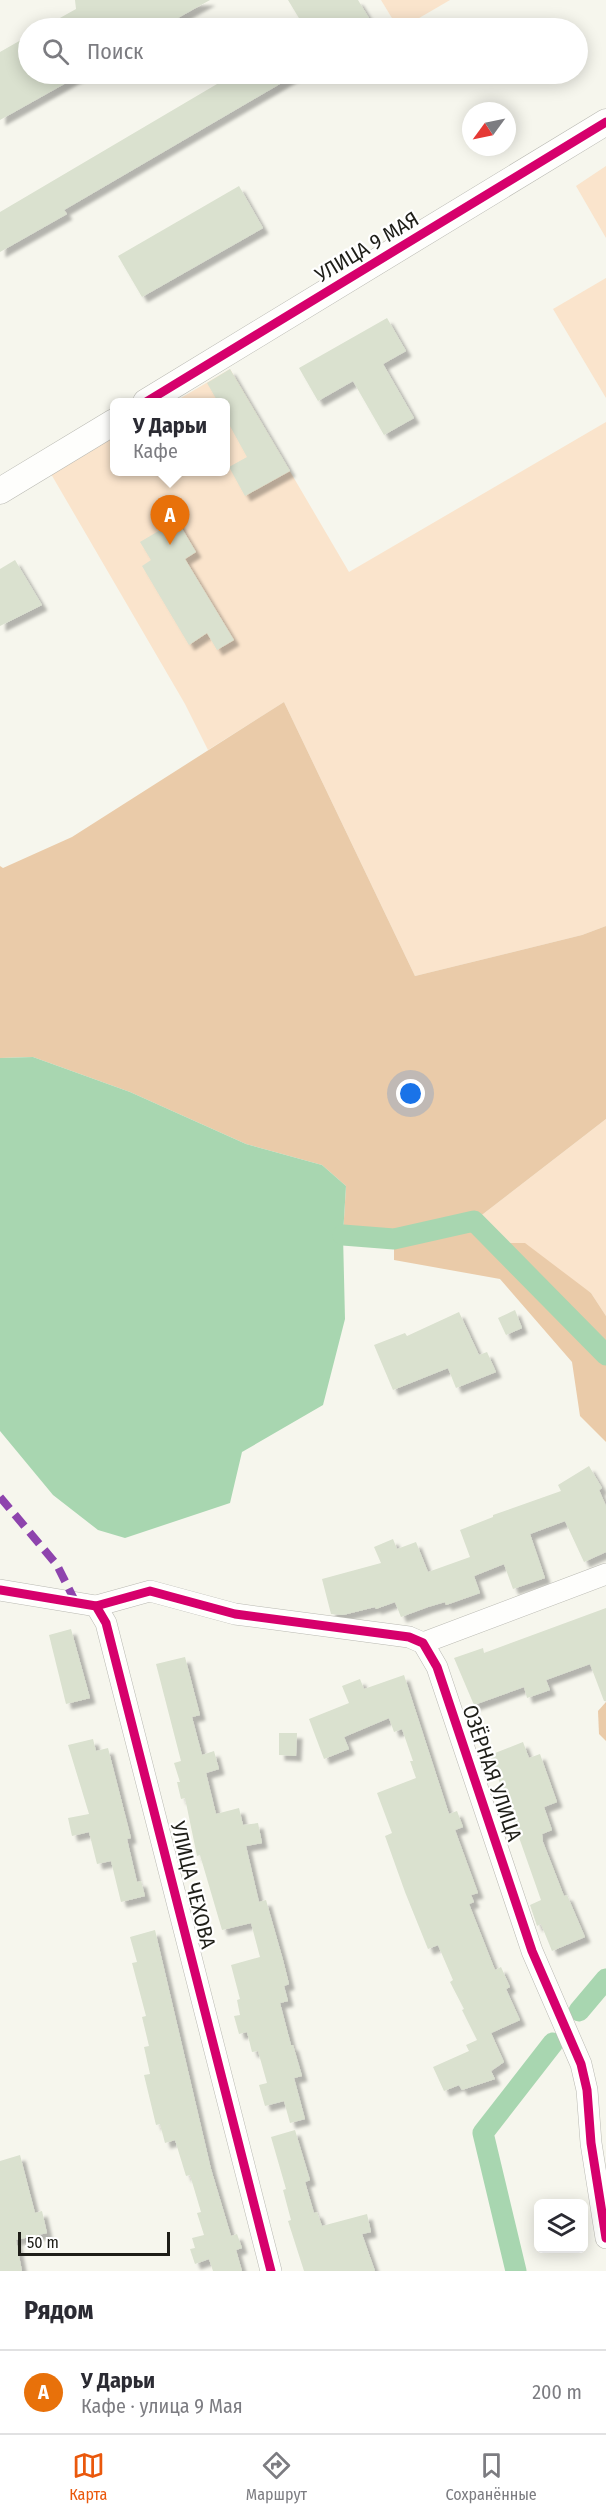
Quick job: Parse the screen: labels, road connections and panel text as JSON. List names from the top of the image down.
{
  "streets": {
    "street": ["УЛИЦА 9 МАЯ", "ОЗЁРНАЯ УЛИЦА", "УЛИЦА ЧЕХОВА"]
  },
  "scale_bar": "50 m",
  "north": "bottom left",
  "page": {
    "search": "Поиск",
    "popup": ["У Дарьи", "Кафе"],
    "pins": "A",
    "scale": "50 m",
    "heading": "Рядом",
    "list": [
      {
        "mark": "A",
        "name": "У Дарьи",
        "note": "Кафе · улица 9 Мая",
        "value": "200 m"
      }
    ],
    "nav": ["Карта", "Маршрут", "Сохранённые"]
  }
}
